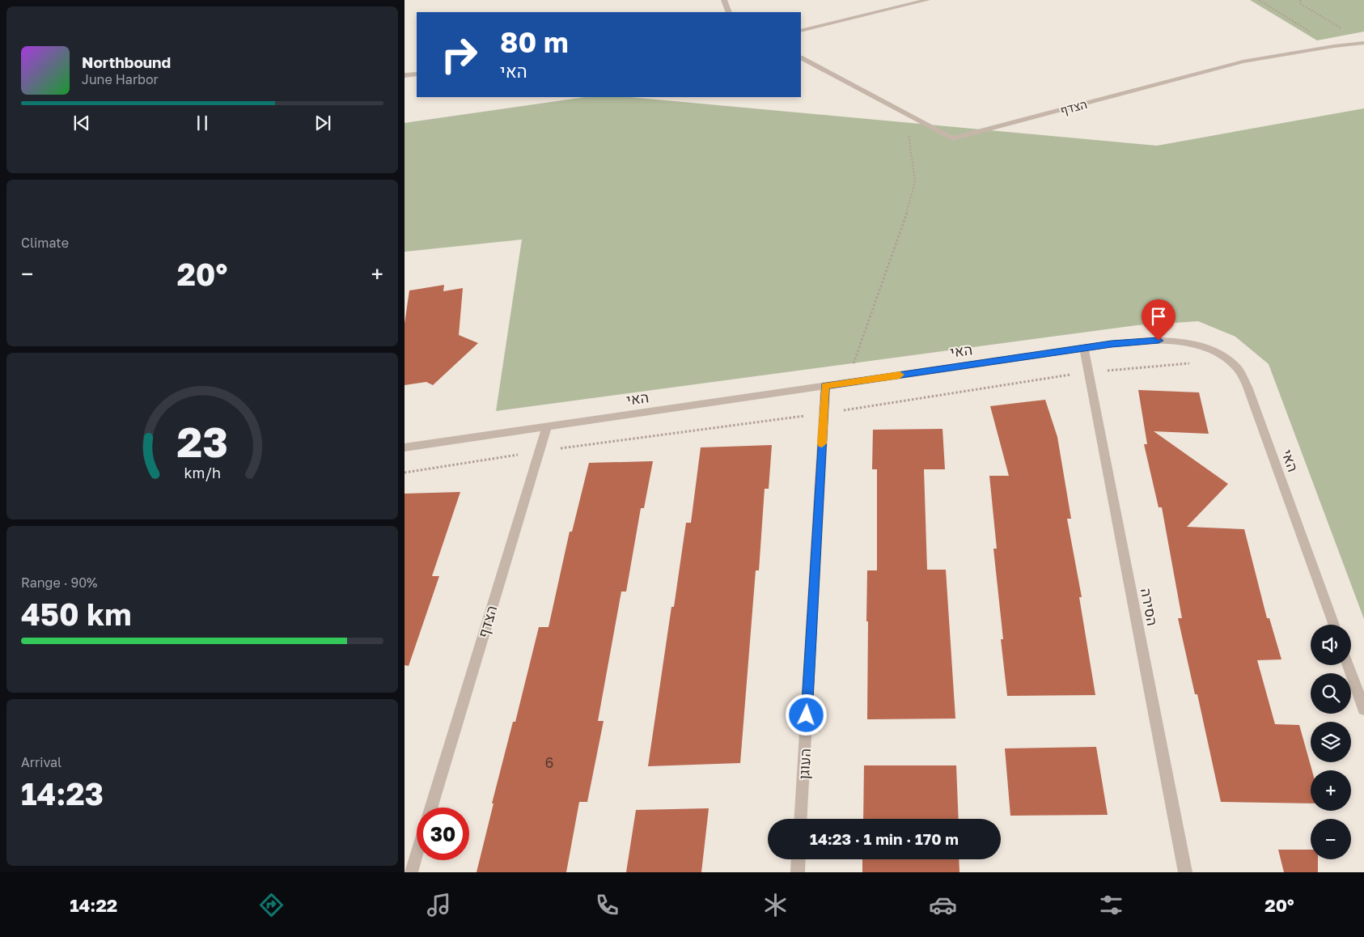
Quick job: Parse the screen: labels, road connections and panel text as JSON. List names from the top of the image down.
{
  "streets": {
    "street": [
      "הצדף",
      "האי",
      "הסירה",
      "העוגן"
    ]
  },
  "crossings": [
    ["הצדף", "האי"],
    ["האי", "הסירה"],
    ["האי", "העוגן"]
  ],
  "house_numbers": ["6"],
  "page": {
    "turn": ["80 m", "האי"],
    "song": ["Northbound", "June Harbor"],
    "tile": [
      "Climate",
      ["Range · 90%", "450 km"],
      ["Arrival", "14:23"]
    ],
    "heat": ["−", "20°", "+"],
    "map_buttons": ["+", "−"],
    "limit": "30",
    "trip": "14:23 · 1 min · 170 m",
    "tabs": ["14:22", "20°"],
    "gauge": ["23", "km/h"]
  }
}
